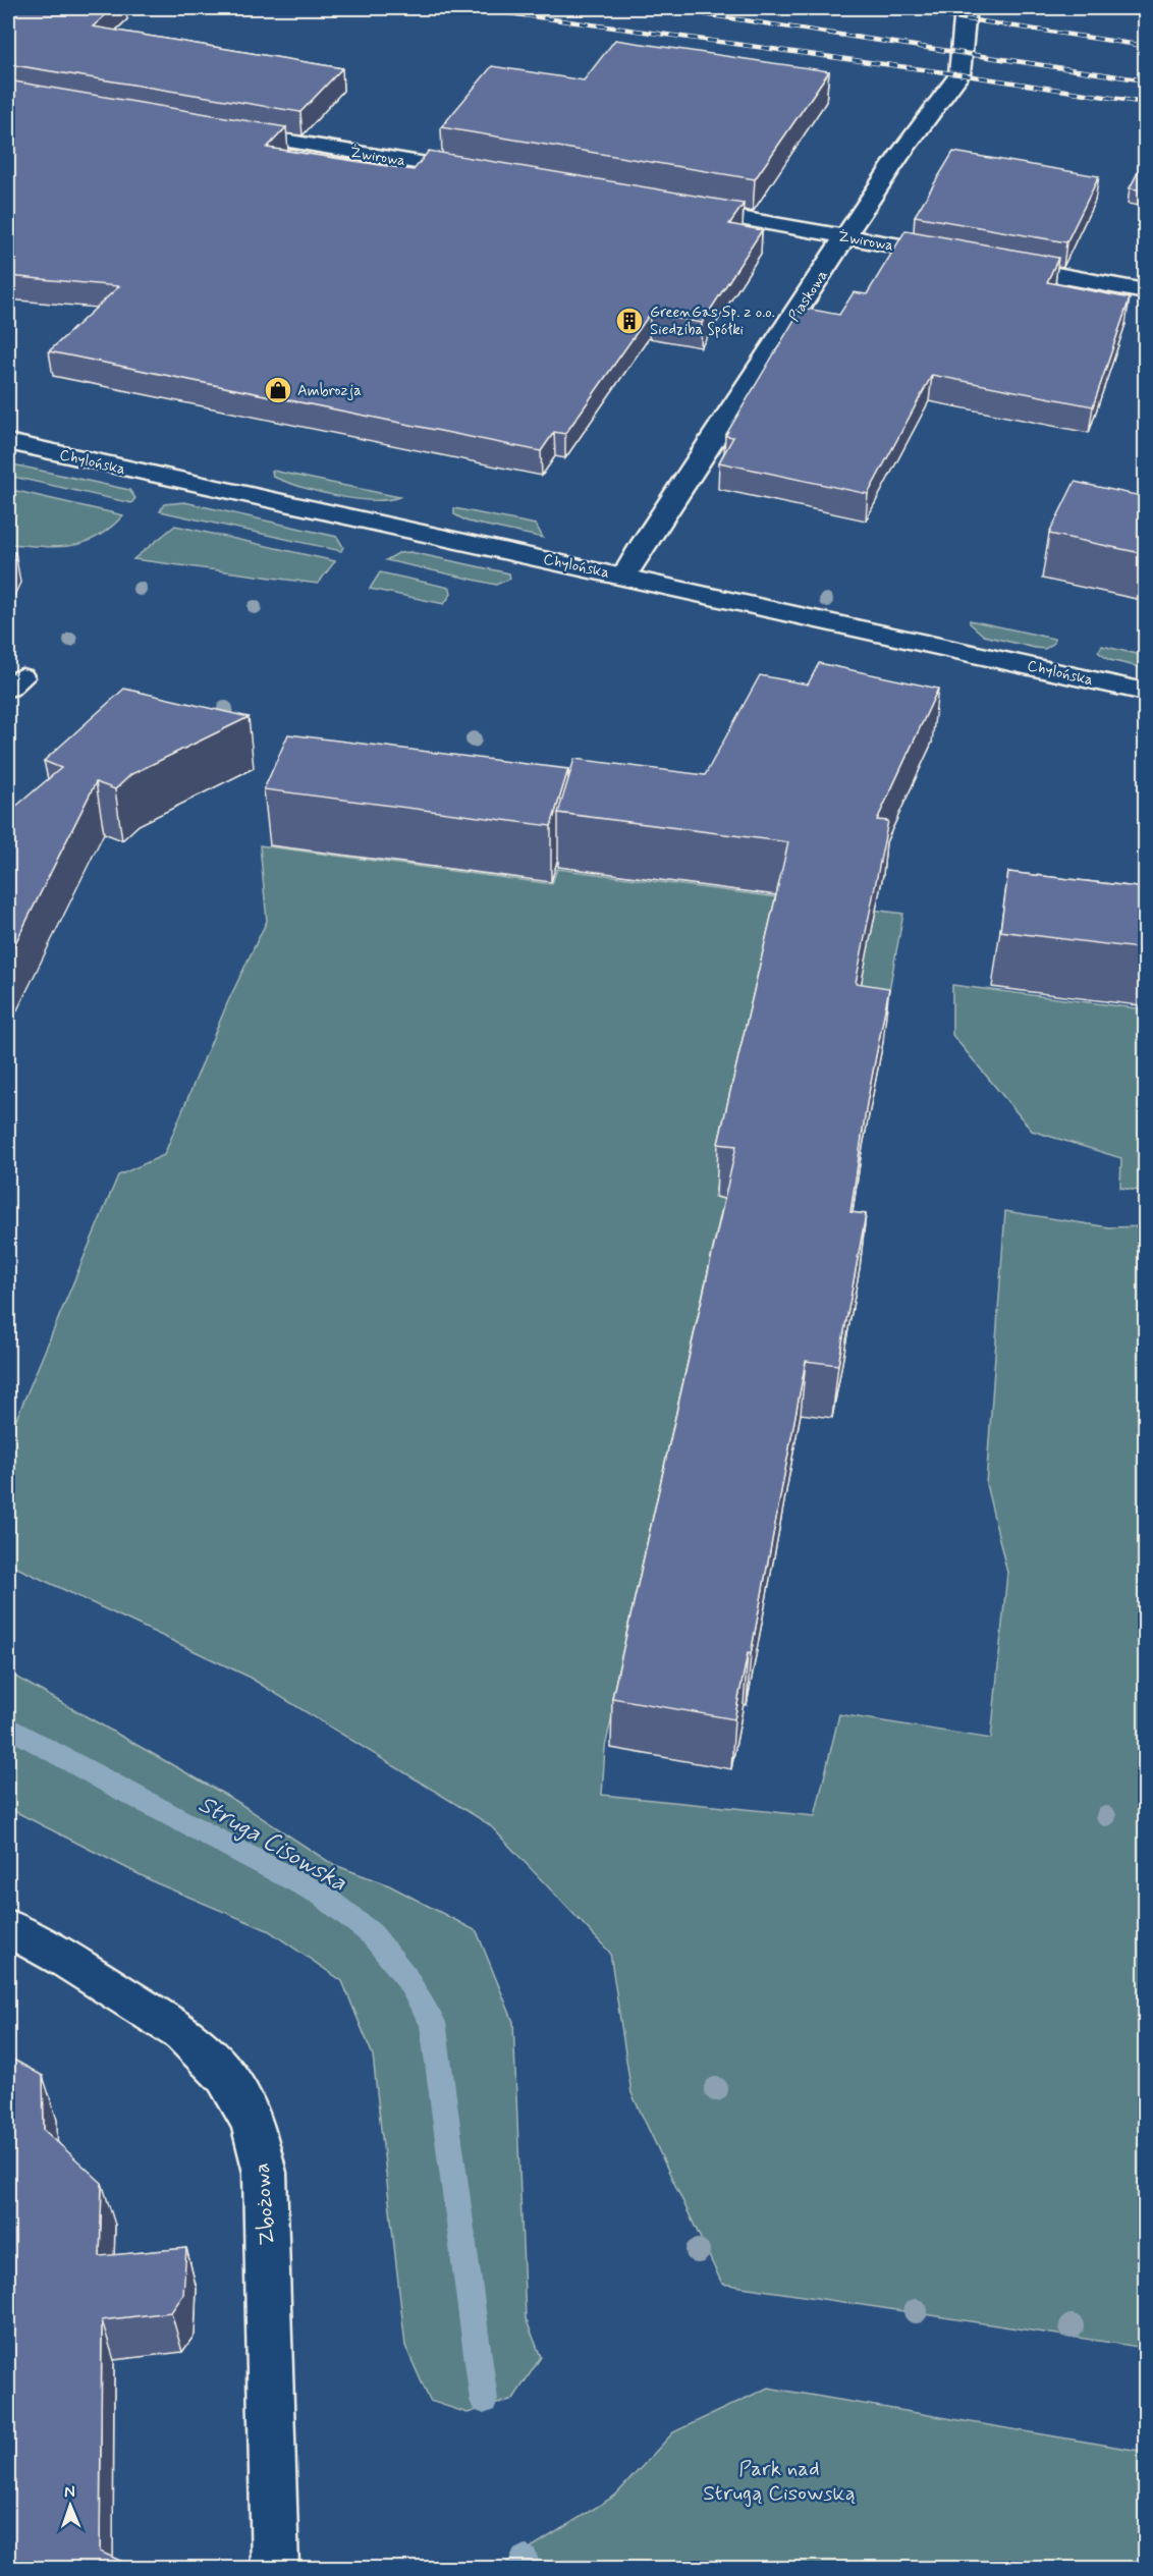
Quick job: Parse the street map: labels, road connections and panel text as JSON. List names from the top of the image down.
{
  "streets": {
    "street": [
      "Żwirowa",
      "Piaskowa",
      "Chylońska",
      "Zbożowa"
    ]
  },
  "crossings": [
    ["Żwirowa", "Piaskowa"],
    ["Piaskowa", "Chylońska"]
  ],
  "water": ["Struga Cisowska"],
  "parks": ["Park nad Strugą Cisowską"],
  "places": {
    "building": ["GreenGas Sp. z o.o. Siedziba Spółki"],
    "shop": ["Ambrozja"]
  },
  "north": "top"
}
